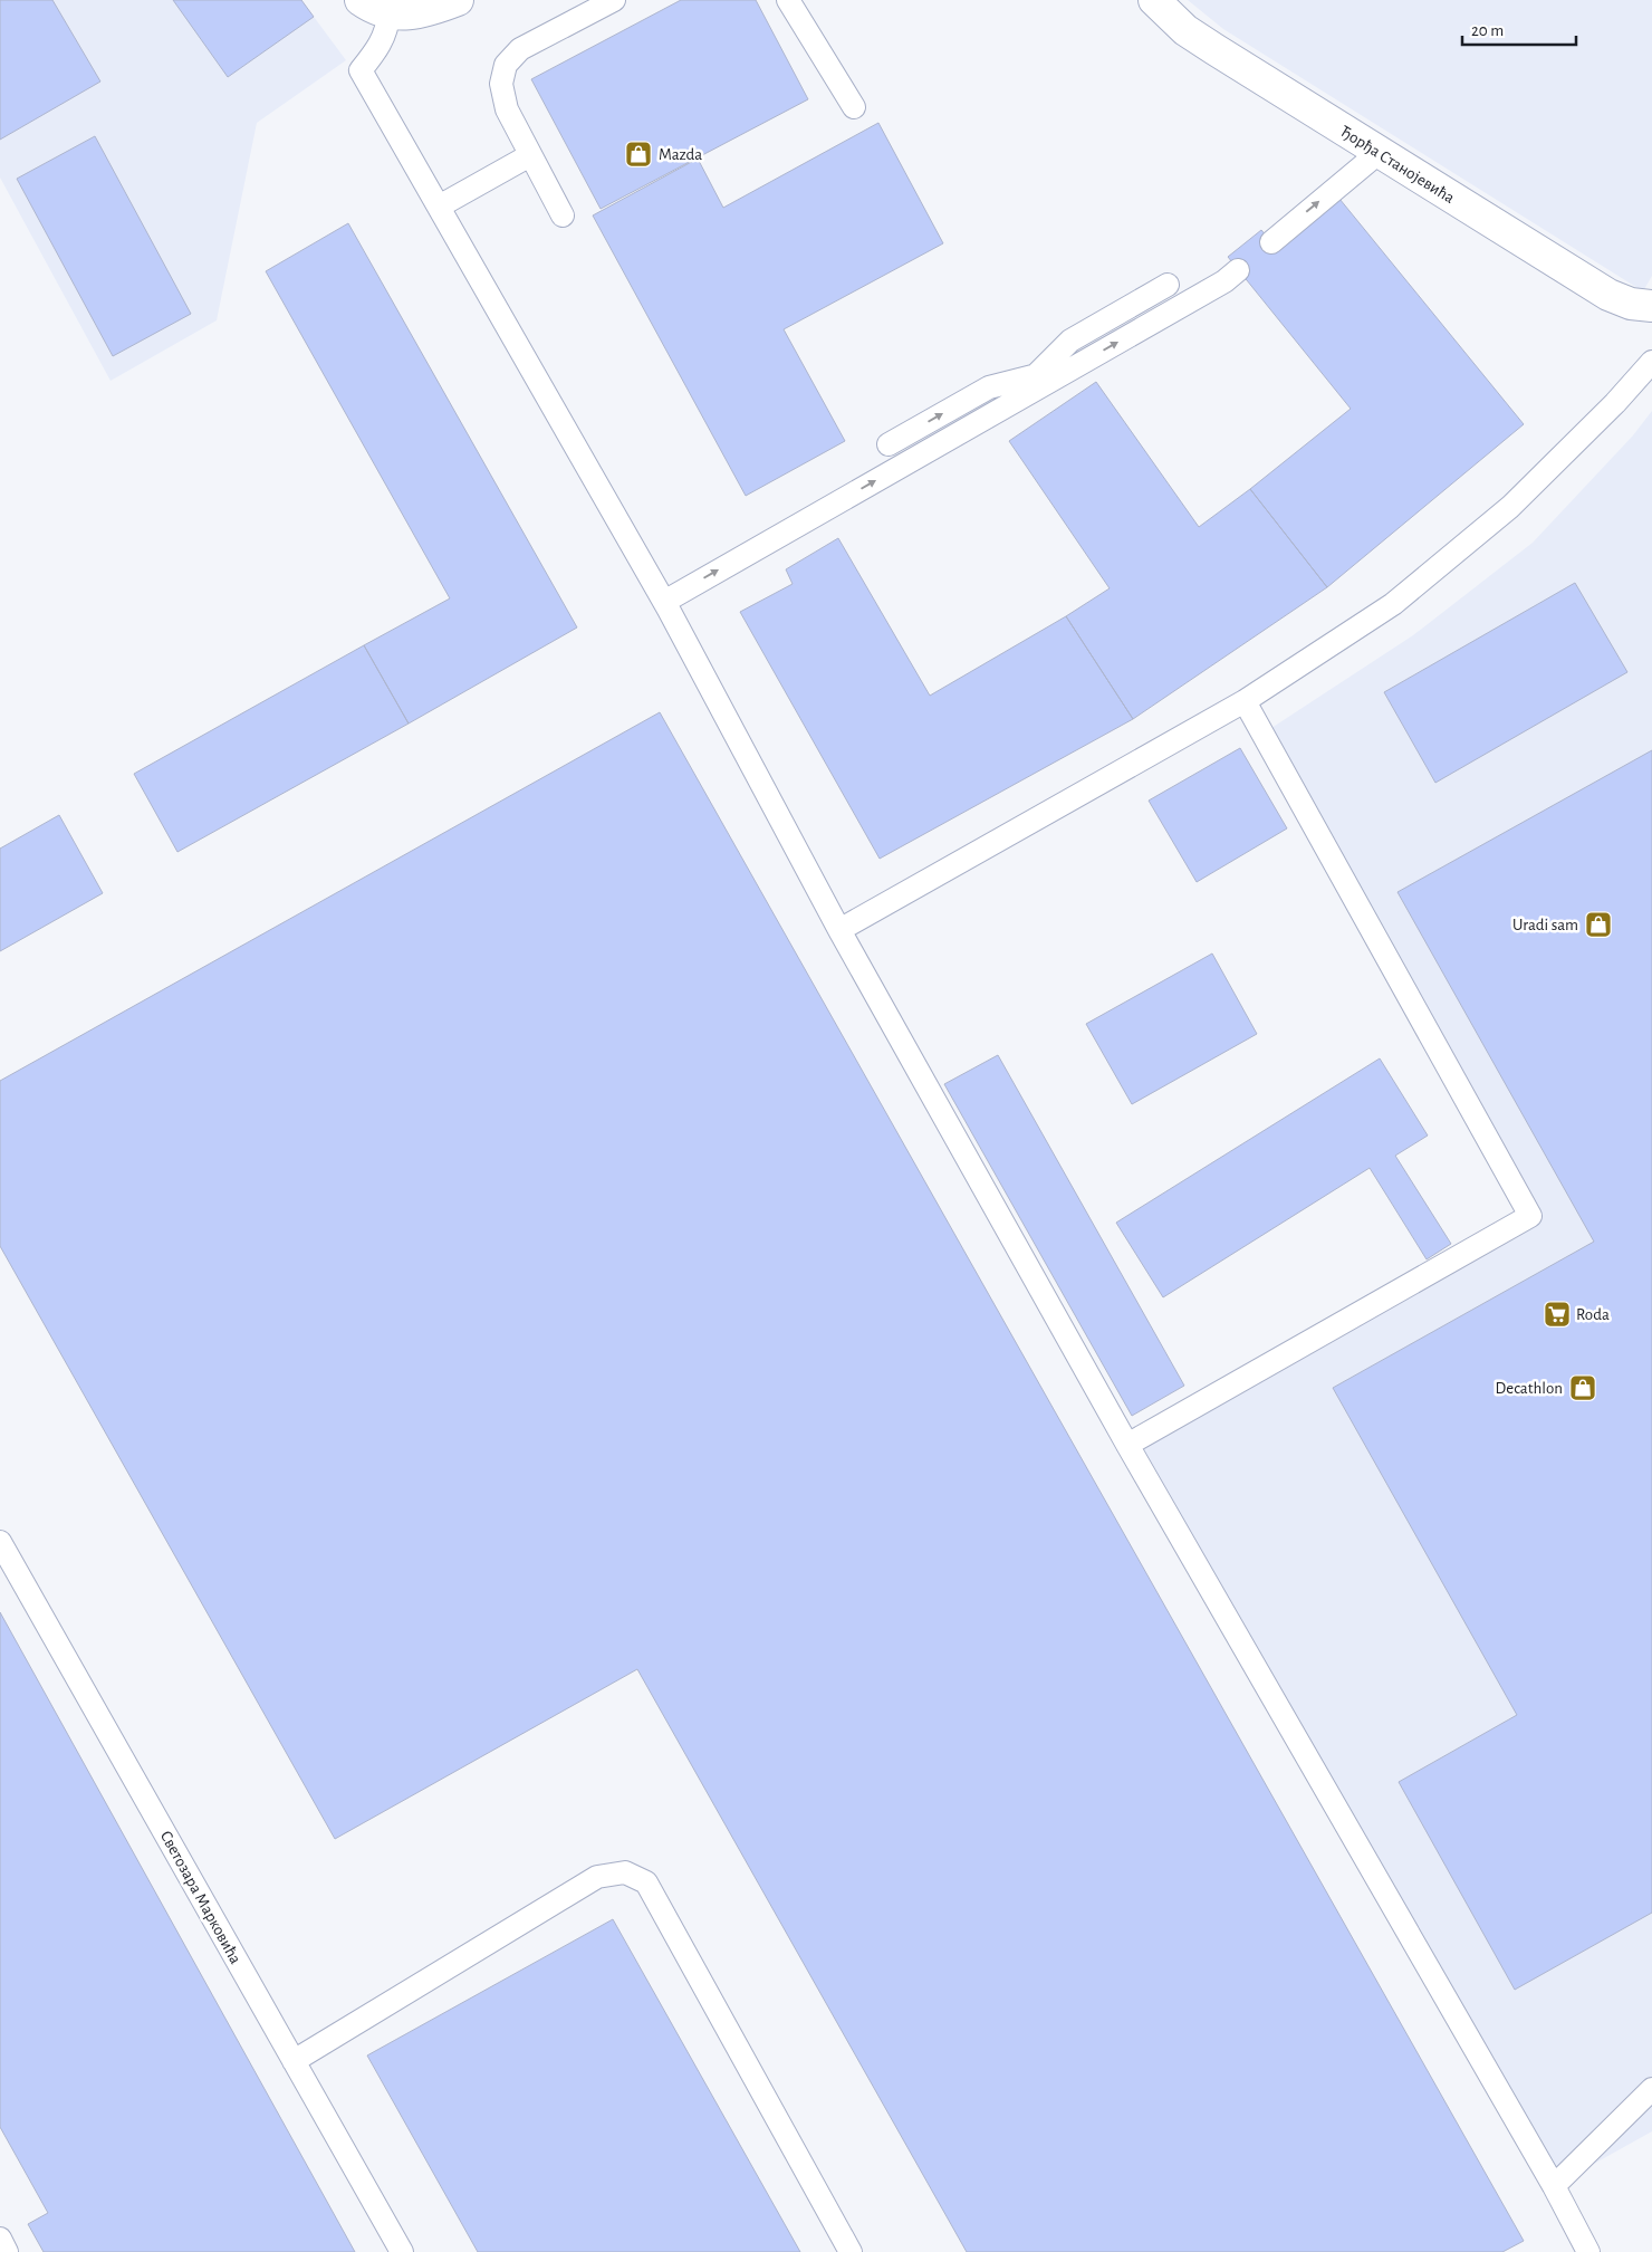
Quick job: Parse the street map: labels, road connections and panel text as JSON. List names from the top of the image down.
{
  "streets": {
    "street": ["Ђорђа Станојевића"],
    "lane": ["Светозара Марковића"]
  },
  "places": {
    "shop": ["Mazda", "Uradi sam", "Decathlon"],
    "supermarket": ["Roda"]
  },
  "scale_bar": "20 m"
}
